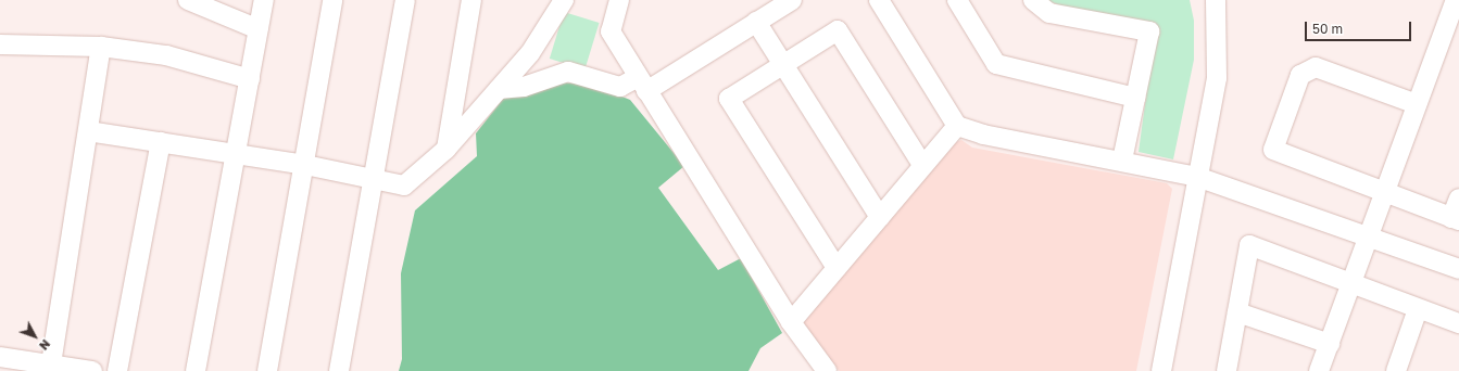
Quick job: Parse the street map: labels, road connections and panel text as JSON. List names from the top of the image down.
{
  "scale_bar": "50 m",
  "north": "bottom right"
}
